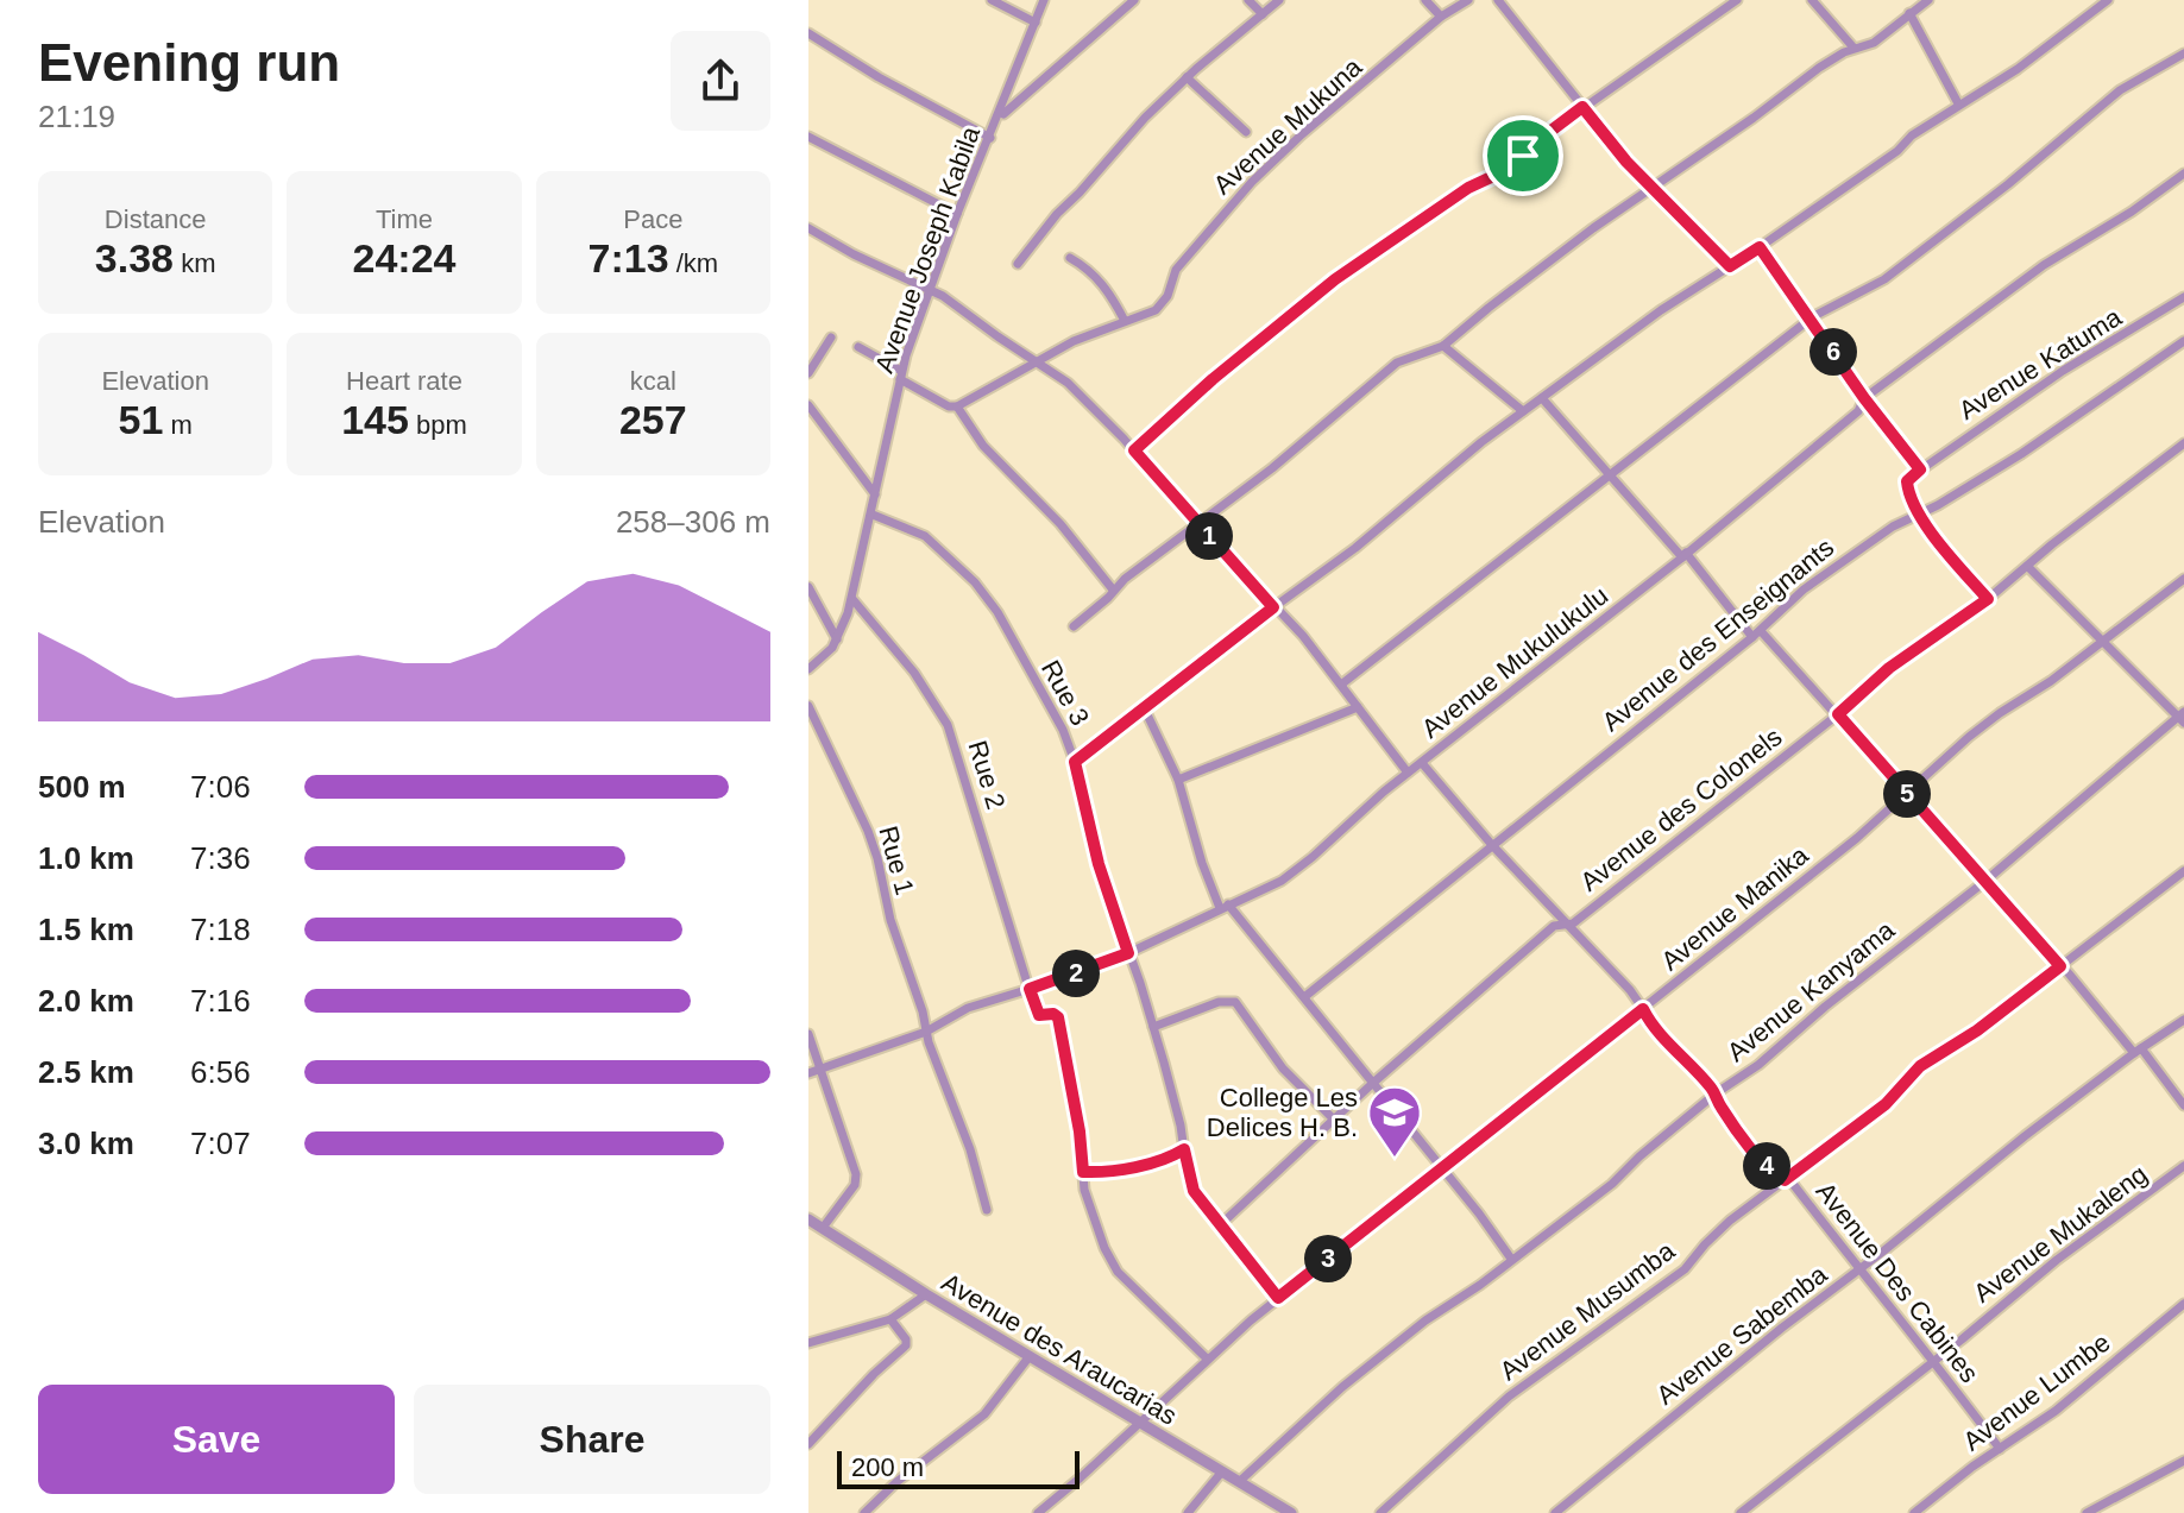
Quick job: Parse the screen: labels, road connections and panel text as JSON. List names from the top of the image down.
{
  "streets": {
    "street": [
      "Avenue Mukuna",
      "Avenue Joseph Kabila",
      "Avenue Katuma",
      "Avenue des Enseignants",
      "Avenue Mukulukulu",
      "Rue 3",
      "Rue 2",
      "Avenue des Colonels",
      "Rue 1",
      "Avenue Manika",
      "Avenue Kanyama",
      "Avenue Mukaleng",
      "Avenue Des Cabines",
      "Avenue Musumba",
      "Avenue Sabemba",
      "Avenue des Araucarias",
      "Avenue Lumbe"
    ]
  },
  "crossings": [
    ["Avenue Joseph Kabila", "Rue 3"],
    ["Avenue Joseph Kabila", "Rue 2"],
    ["Avenue des Enseignants", "Avenue Des Cabines"],
    ["Avenue Mukulukulu", "Rue 3"],
    ["Avenue Mukulukulu", "Rue 2"],
    ["Avenue Mukulukulu", "Rue 1"],
    ["Avenue Mukulukulu", "Avenue Des Cabines"],
    ["Rue 3", "Avenue des Colonels"],
    ["Rue 3", "Avenue Manika"],
    ["Avenue des Colonels", "Avenue Des Cabines"],
    ["Avenue Manika", "Avenue Des Cabines"],
    ["Avenue Manika", "Avenue des Araucarias"],
    ["Avenue Kanyama", "Avenue Des Cabines"],
    ["Avenue Kanyama", "Avenue des Araucarias"],
    ["Avenue Mukaleng", "Avenue Des Cabines"],
    ["Avenue Des Cabines", "Avenue Musumba"],
    ["Avenue Des Cabines", "Avenue Sabemba"],
    ["Avenue Des Cabines", "Avenue Lumbe"]
  ],
  "places": {
    "school or university": ["College Les Delices H. B."]
  },
  "scale_bar": "200 m",
  "page": {
    "heading": ["Evening run", "21:19"],
    "stats": [
      ["Distance", "3.38 km"],
      ["Time", "24:24"],
      ["Pace", "7:13 /km"],
      ["Elevation", "51 m"],
      ["Heart rate", "145 bpm"],
      ["kcal", "257"]
    ],
    "pins": [
      "6",
      "1",
      "5",
      "2",
      "4",
      "3"
    ],
    "chart": ["Elevation", "258–306 m"],
    "list": [
      {
        "name": "500 m",
        "note": "7:06"
      },
      {
        "name": "1.0 km",
        "note": "7:36"
      },
      {
        "name": "1.5 km",
        "note": "7:18"
      },
      {
        "name": "2.0 km",
        "note": "7:16"
      },
      {
        "name": "2.5 km",
        "note": "6:56"
      },
      {
        "name": "3.0 km",
        "note": "7:07"
      }
    ],
    "buttons": ["Save", "Share"],
    "scale": "200 m"
  }
}
